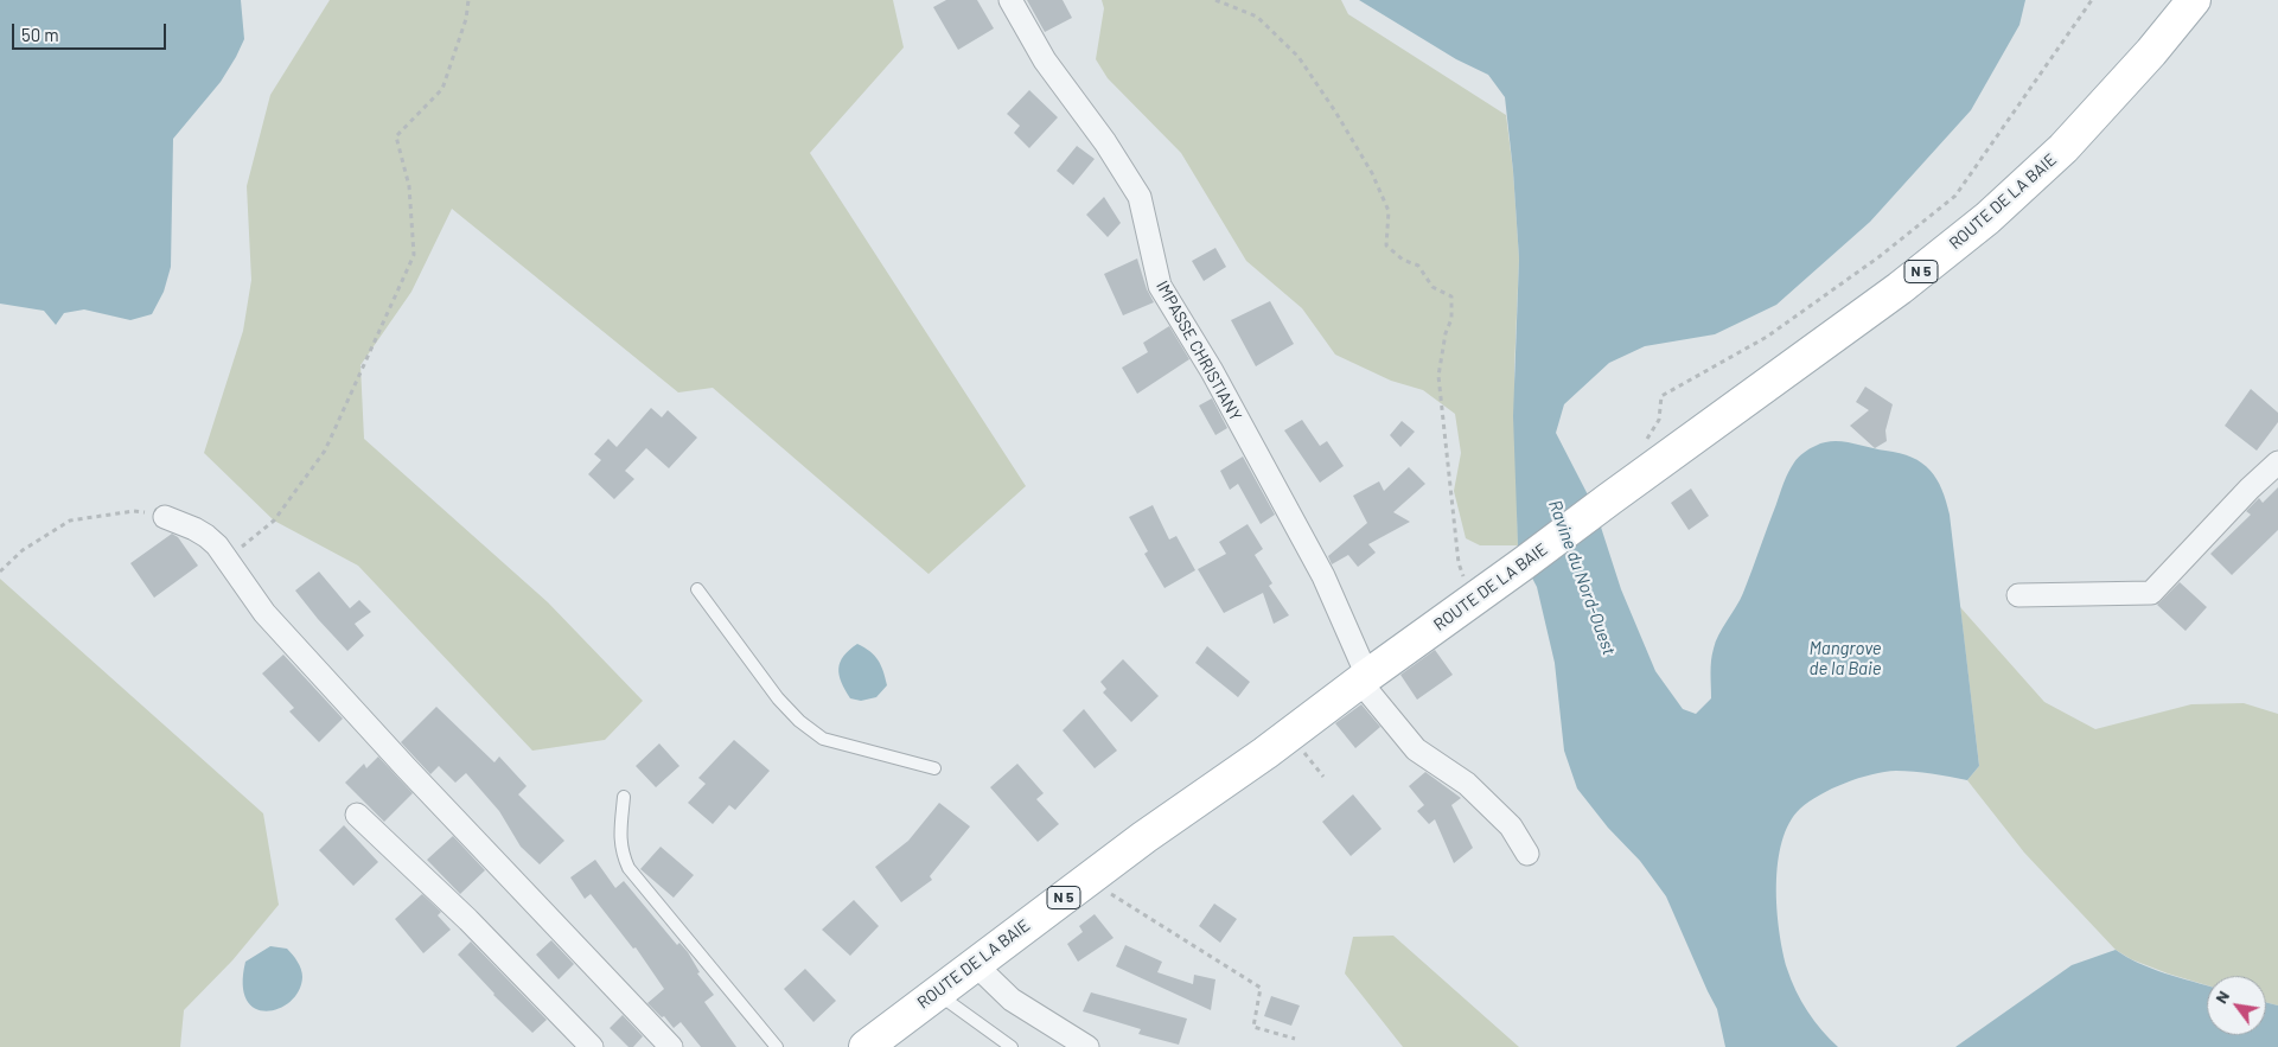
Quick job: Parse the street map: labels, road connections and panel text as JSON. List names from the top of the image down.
{
  "streets": {
    "main road": ["ROUTE DE LA BAIE", "N 5"],
    "street": ["IMPASSE CHRISTIANY"]
  },
  "crossings": [
    ["ROUTE DE LA BAIE", "IMPASSE CHRISTIANY"]
  ],
  "water": ["Ravine du Nord-Ouest", "Mangrove de la Baie"],
  "scale_bar": "50 m",
  "north": "top left"
}
